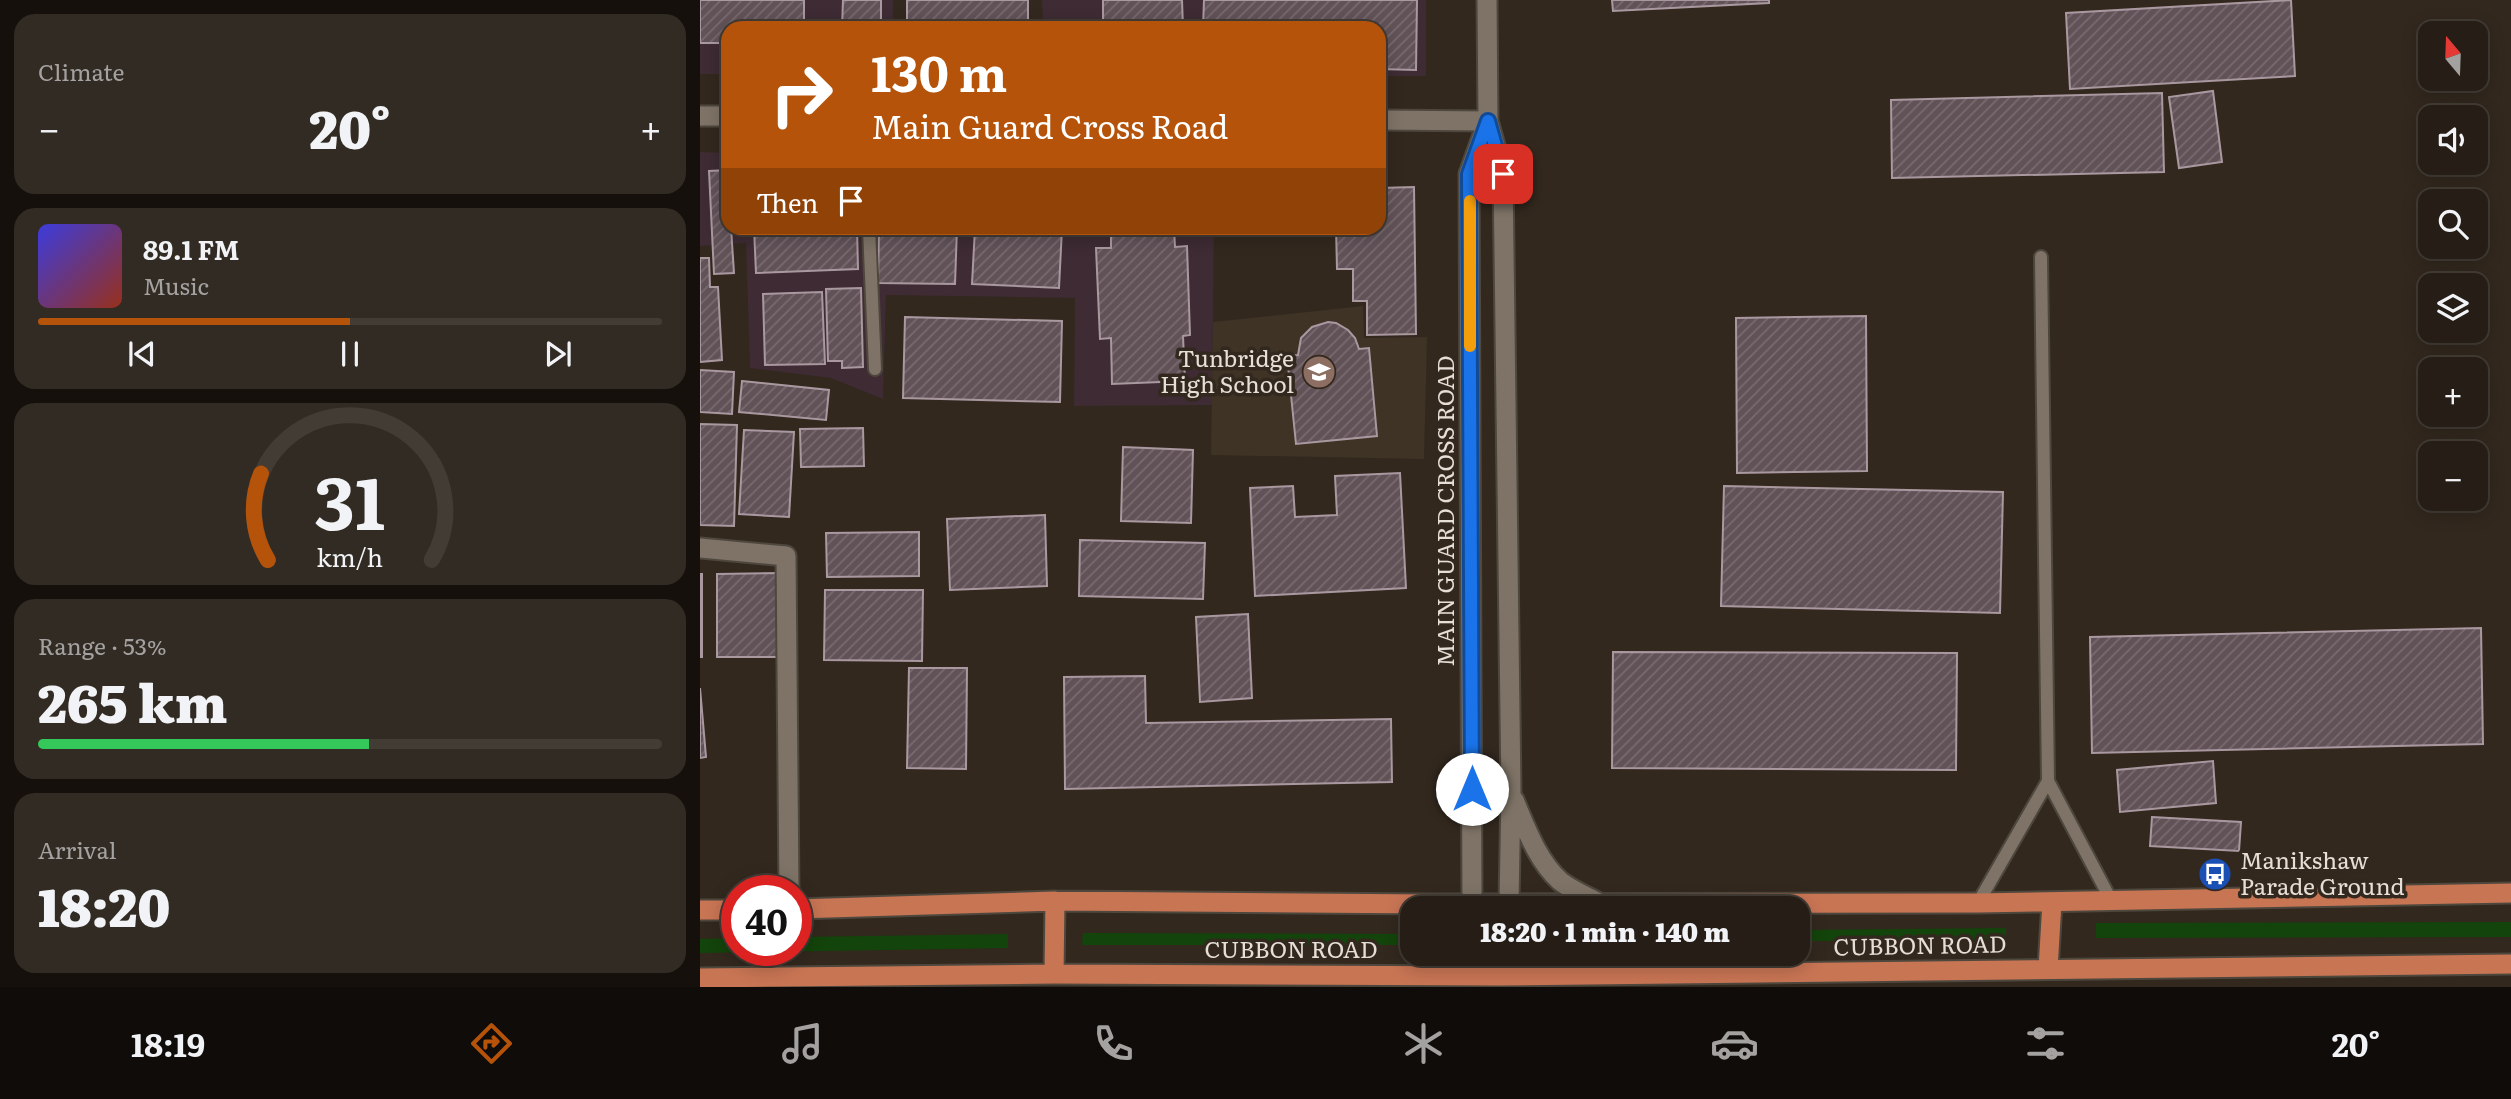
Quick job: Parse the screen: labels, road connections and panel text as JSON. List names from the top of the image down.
{
  "streets": {
    "main road": ["CUBBON ROAD"],
    "street": ["MAIN GUARD CROSS ROAD"]
  },
  "places": {
    "school or university": ["Tunbridge High School"],
    "bus stop": ["Manikshaw Parade Ground"]
  },
  "north": "top",
  "page": {
    "tile": [
      "Climate",
      ["Range · 53%", "265 km"],
      ["Arrival", "18:20"]
    ],
    "map_buttons": ["+", "−"],
    "turn": ["130 m", "Main Guard Cross Road"],
    "heat": ["−", "20°", "+"],
    "then": "Then",
    "song": ["89.1 FM", "Music"],
    "limit": "40",
    "trip": "18:20 · 1 min · 140 m",
    "tabs": ["18:19", "20°"],
    "gauge": ["31", "km/h"]
  }
}
